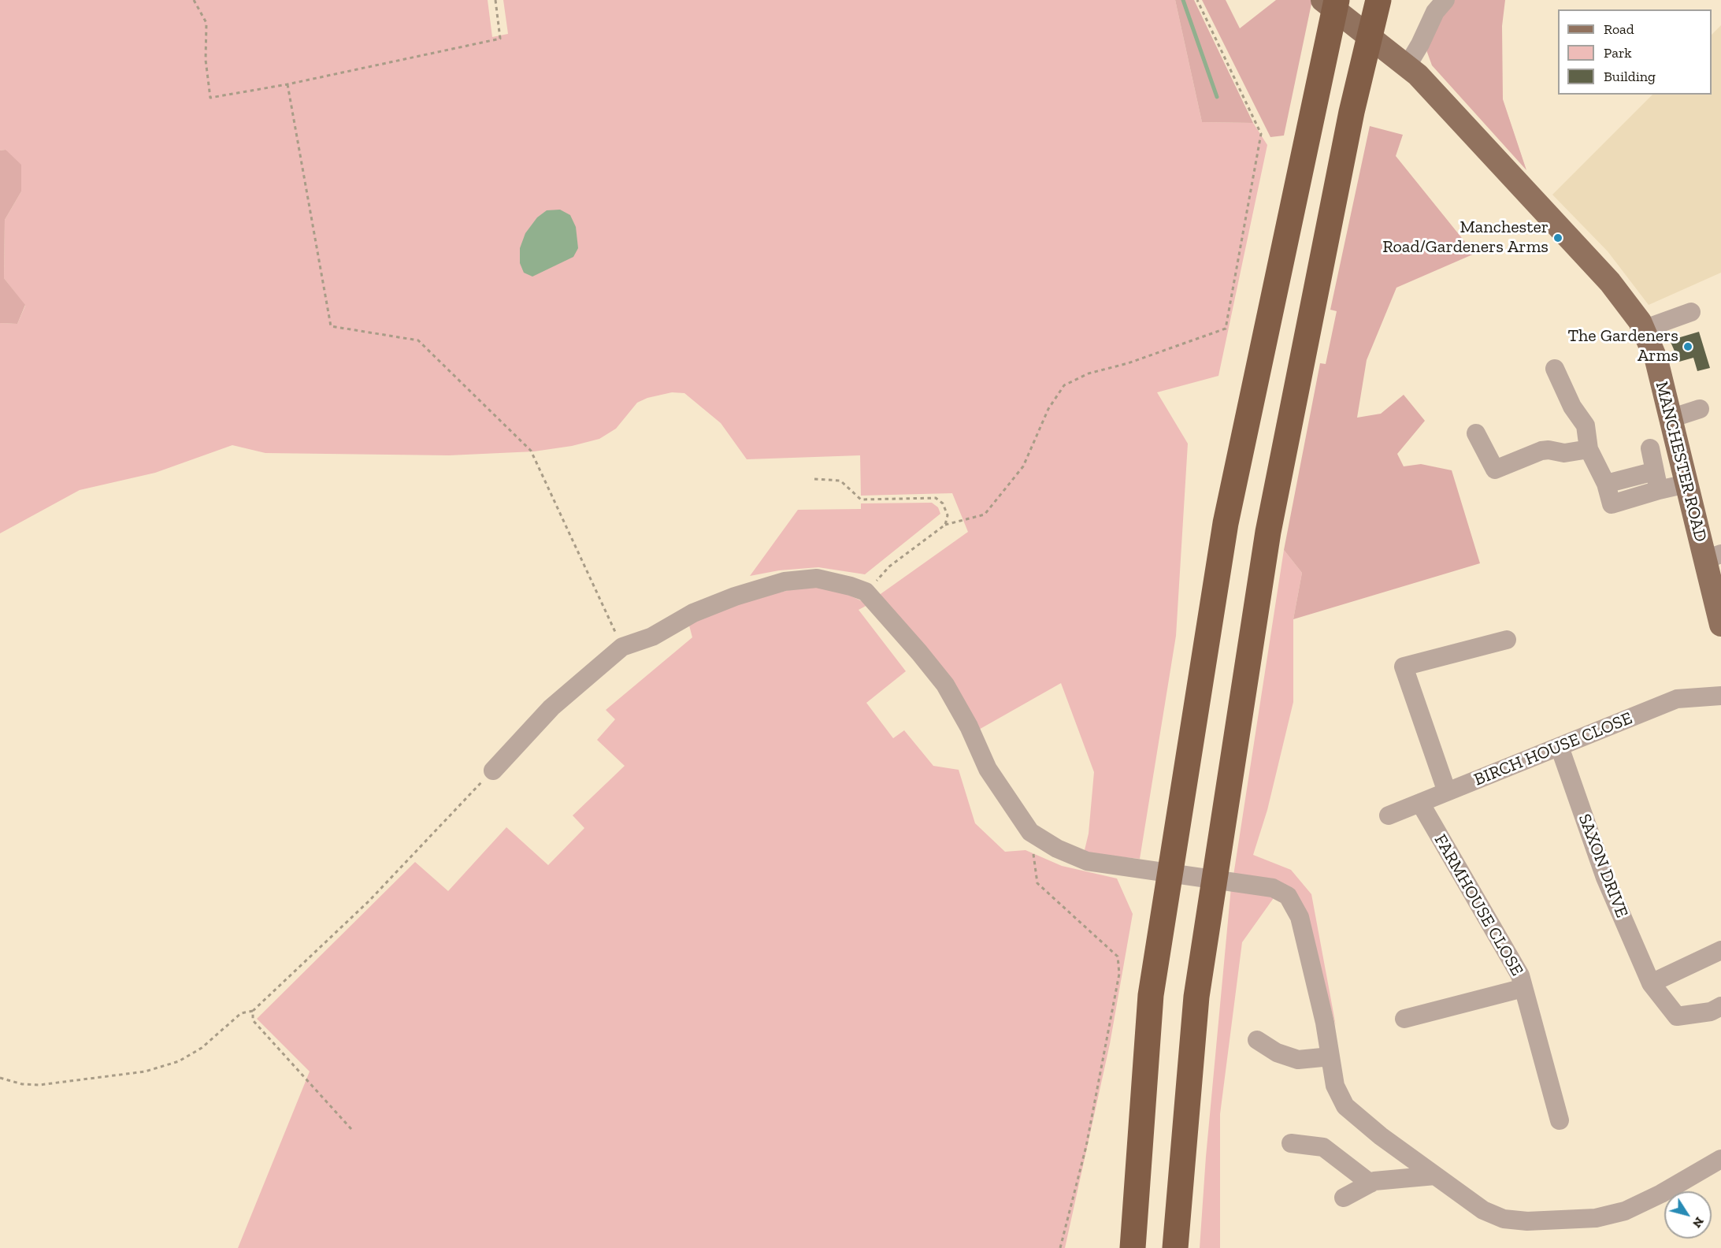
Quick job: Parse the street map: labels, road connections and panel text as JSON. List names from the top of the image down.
{
  "streets": {
    "main road": ["MANCHESTER ROAD"],
    "street": ["BIRCH HOUSE CLOSE", "SAXON DRIVE", "FARMHOUSE CLOSE"]
  },
  "crossings": [
    ["BIRCH HOUSE CLOSE", "SAXON DRIVE"],
    ["BIRCH HOUSE CLOSE", "FARMHOUSE CLOSE"]
  ],
  "places": ["Manchester Road/Gardeners Arms", "The Gardeners Arms"],
  "legend": ["Road", "Park", "Building"],
  "north": "bottom right"
}
